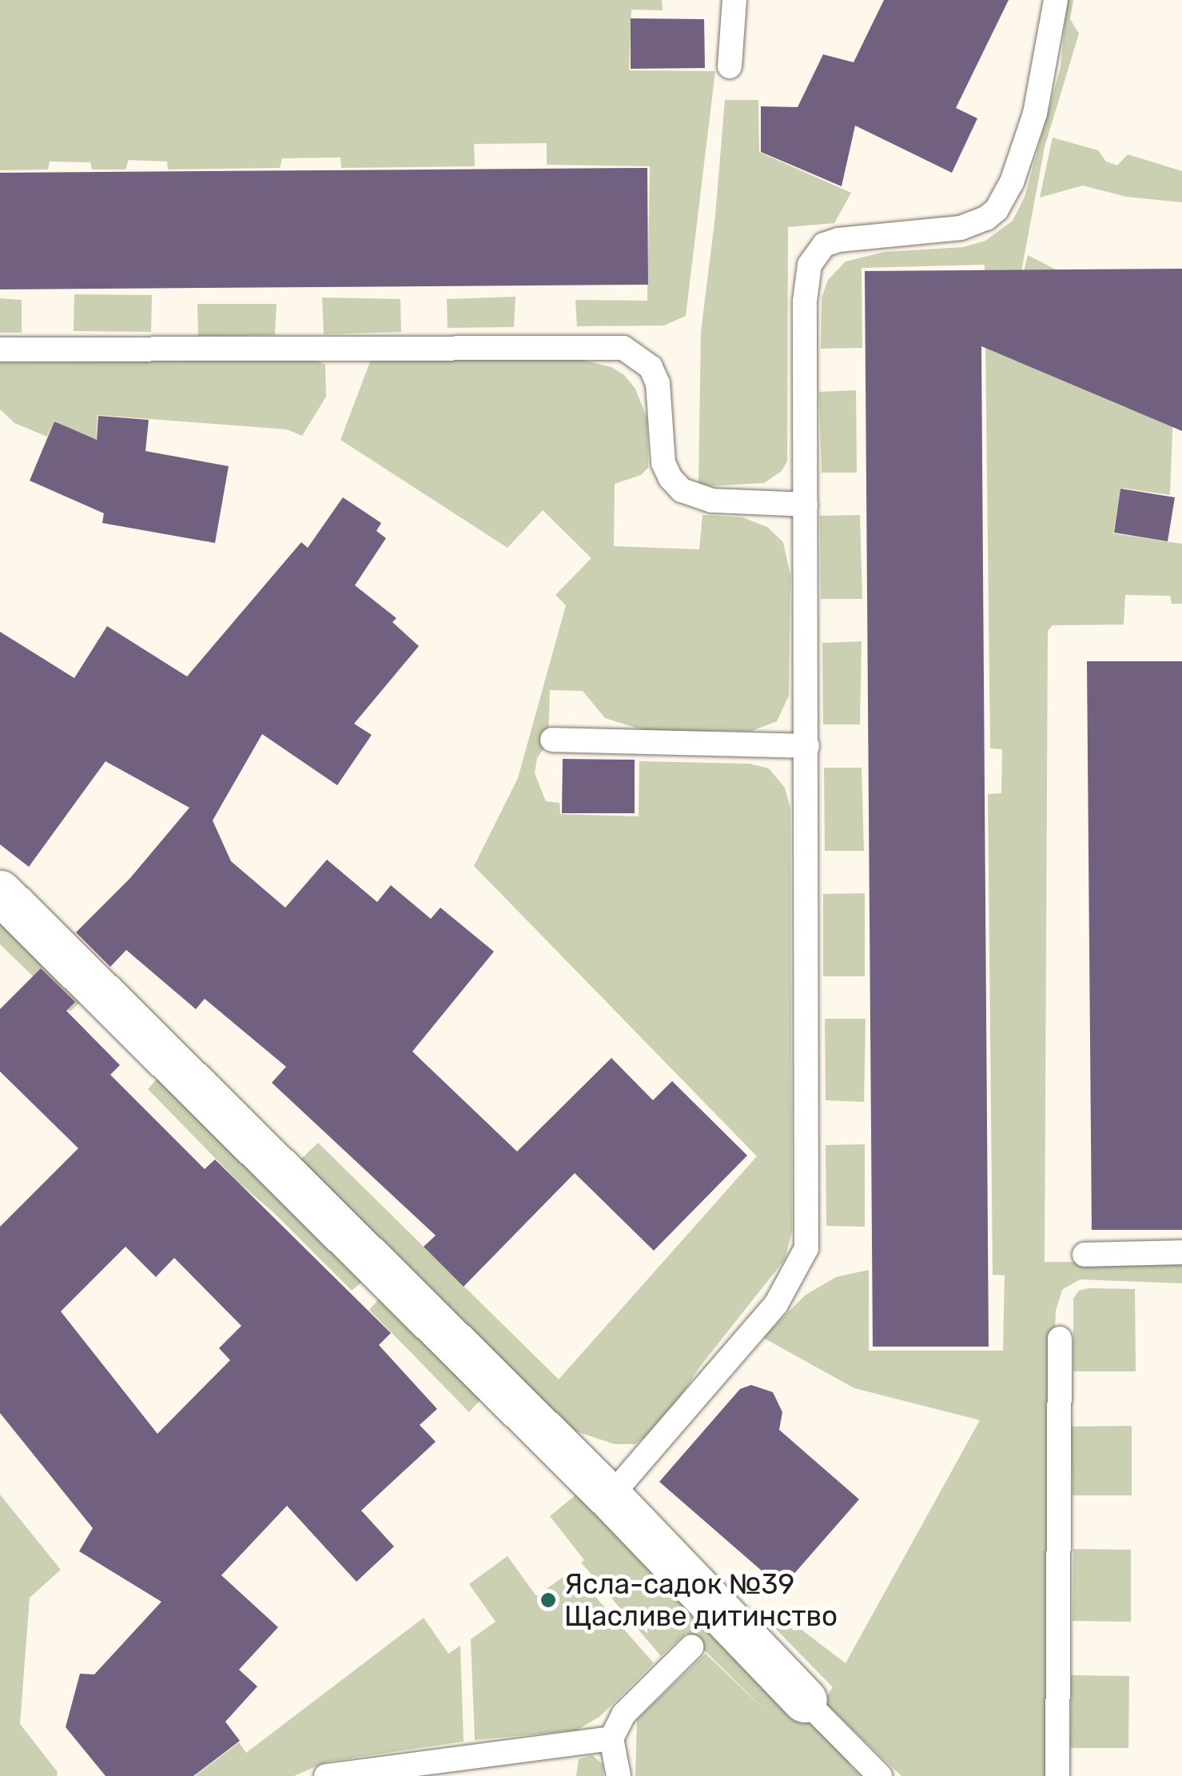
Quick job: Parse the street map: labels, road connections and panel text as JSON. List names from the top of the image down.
{
  "places": ["Ясла-садок №39 Щасливе дитинство"]
}
